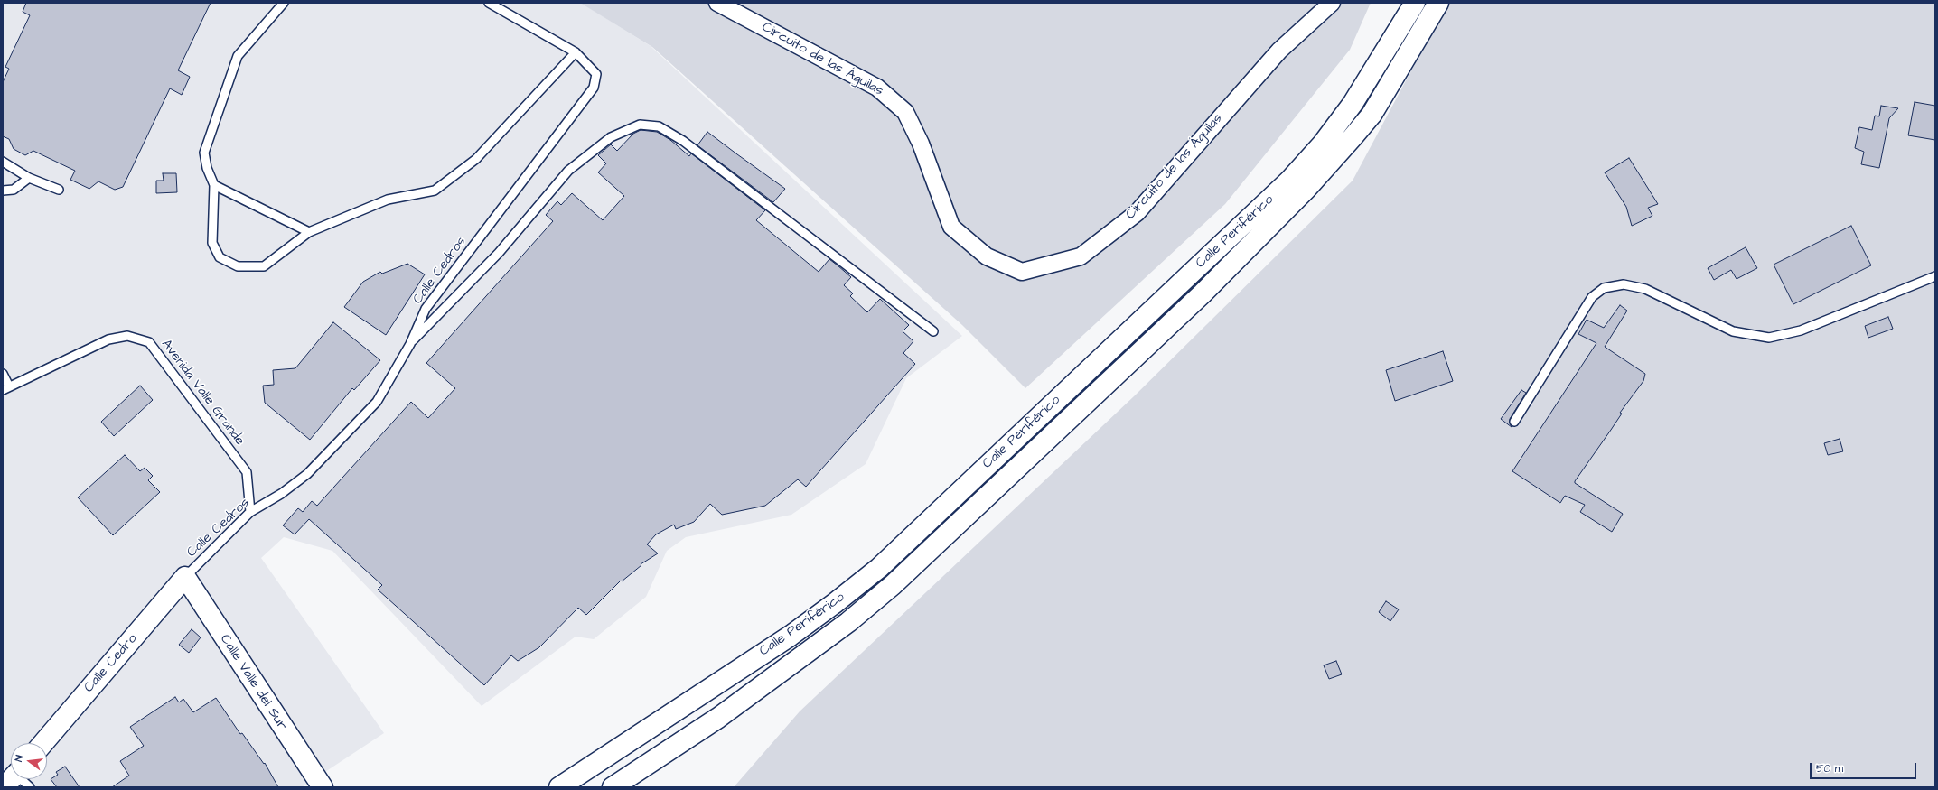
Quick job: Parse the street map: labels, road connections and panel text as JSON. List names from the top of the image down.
{
  "streets": {
    "main road": ["Calle Periférico", "Calle Cedro", "Calle Valle del Sur"],
    "street": ["Circuito de las Águilas"],
    "lane": ["Calle Cedros", "Avenida Valle Grande"]
  },
  "crossings": [
    ["Calle Cedros", "Avenida Valle Grande"],
    ["Calle Cedros", "Calle Cedro"],
    ["Calle Cedros", "Calle Valle del Sur"],
    ["Calle Cedro", "Calle Valle del Sur"]
  ],
  "scale_bar": "50 m",
  "north": "left"
}
